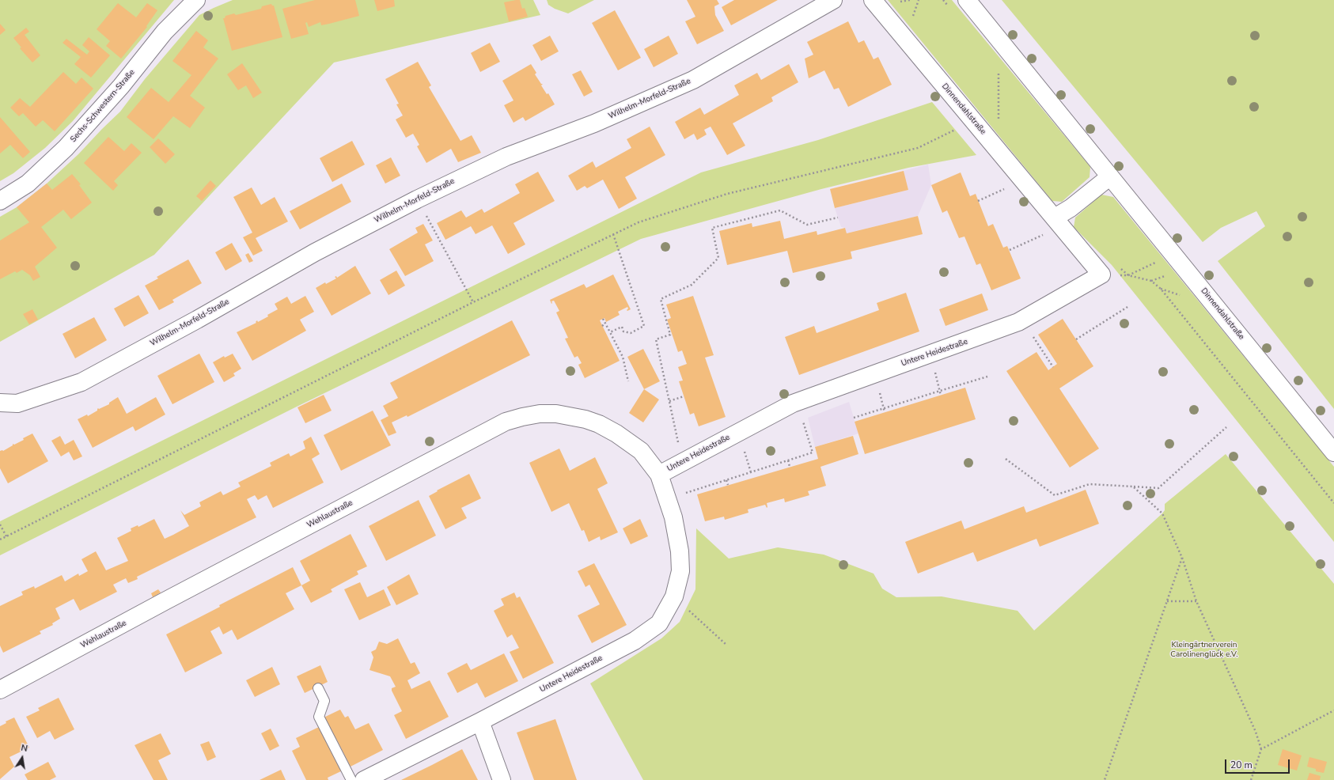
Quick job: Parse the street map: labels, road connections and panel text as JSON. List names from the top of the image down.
{
  "streets": {
    "street": [
      "Wilhelm-Morfeld-Straße",
      "Sechs-Schwestern-Straße",
      "Dinnendahlstraße",
      "Untere Heidestraße",
      "Wehlaustraße"
    ]
  },
  "crossings": [
    ["Dinnendahlstraße", "Untere Heidestraße"],
    ["Untere Heidestraße", "Wehlaustraße"]
  ],
  "parks": ["Kleingärtnerverein Carolinenglück e.V."],
  "scale_bar": "20 m",
  "north": "top"
}
